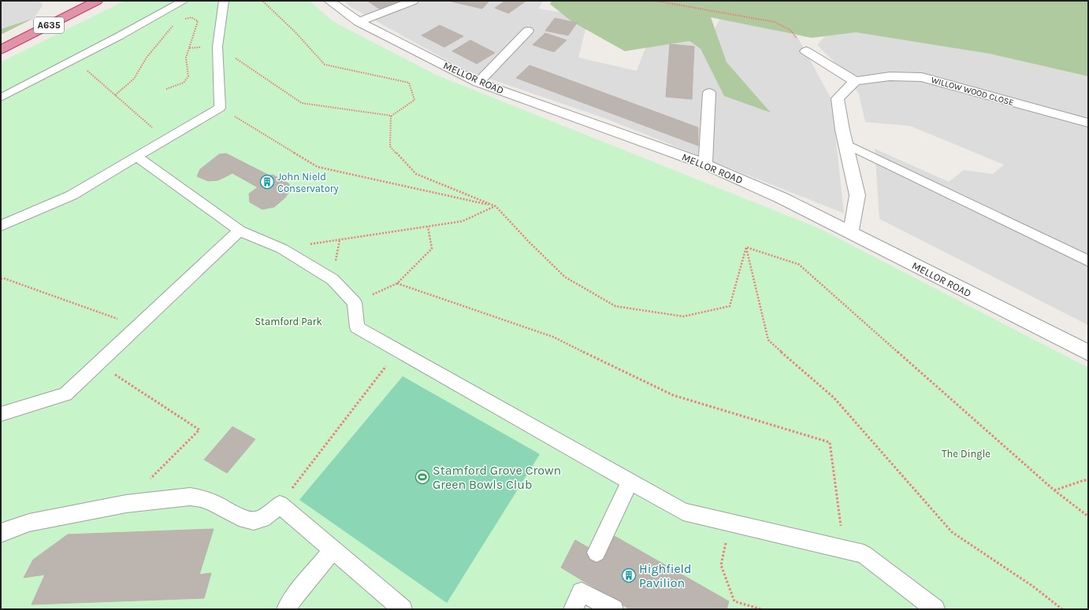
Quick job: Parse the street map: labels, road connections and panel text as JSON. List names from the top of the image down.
{
  "streets": {
    "highway": ["A635"],
    "street": ["MELLOR ROAD", "WILLOW WOOD CLOSE"]
  },
  "parks": ["Stamford Park", "The Dingle"],
  "places": {
    "building": ["John Nield Conservatory", "Highfield Pavilion"],
    "sports": ["Stamford Grove Crown Green Bowls Club"]
  }
}
